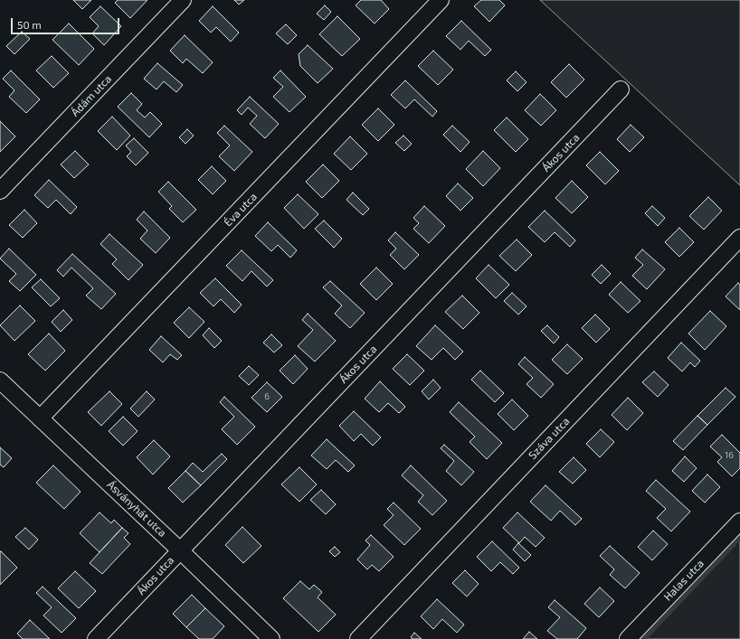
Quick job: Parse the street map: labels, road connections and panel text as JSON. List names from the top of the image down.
{
  "streets": {
    "street": [
      "Ádám utca",
      "Ákos utca",
      "Éva utca",
      "Száva utca",
      "Ásványhát utca",
      "Halas utca"
    ]
  },
  "crossings": [
    ["Ákos utca", "Ásványhát utca"],
    ["Éva utca", "Ásványhát utca"]
  ],
  "house_numbers": ["6", "16"],
  "scale_bar": "50 m"
}
